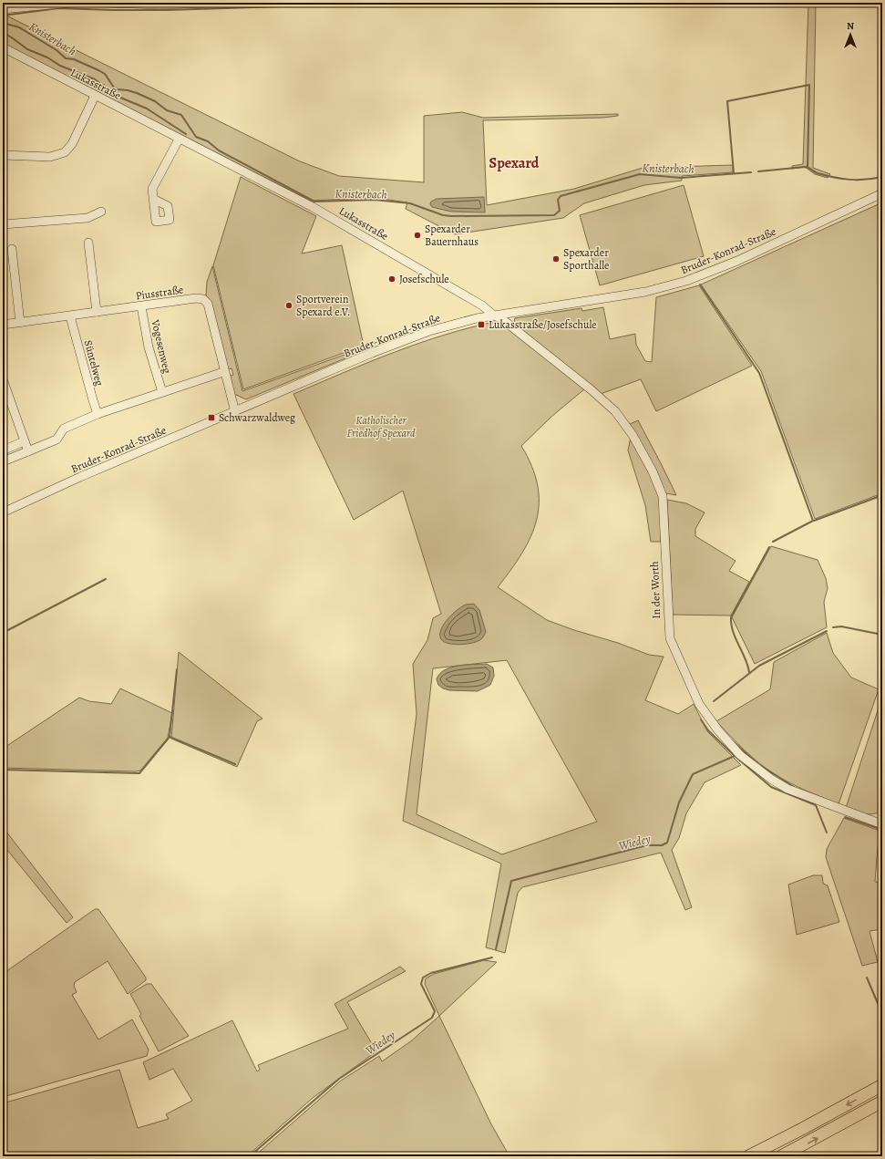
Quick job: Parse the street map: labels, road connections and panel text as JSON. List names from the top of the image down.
{
  "streets": {
    "street": [
      "Lukasstraße",
      "Bruder-Konrad-Straße",
      "Piusstraße",
      "Vogesenweg",
      "Süntelweg",
      "In der Worth"
    ]
  },
  "crossings": [
    ["Lukasstraße", "Bruder-Konrad-Straße"],
    ["Lukasstraße", "In der Worth"],
    ["Bruder-Konrad-Straße", "Piusstraße"],
    ["Bruder-Konrad-Straße", "In der Worth"],
    ["Piusstraße", "Vogesenweg"],
    ["Piusstraße", "Süntelweg"]
  ],
  "districts": ["Spexard"],
  "water": ["Knisterbach", "Wiedey"],
  "parks": ["Katholischer Friedhof Spexard"],
  "places": {
    "other": [
      "Spexarder Bauernhaus",
      "Spexarder Sporthalle",
      "Josefschule",
      "Sportverein Spexard e.V."
    ],
    "transit": ["Lukasstraße/Josefschule", "Schwarzwaldweg"]
  },
  "north": "top"
}
